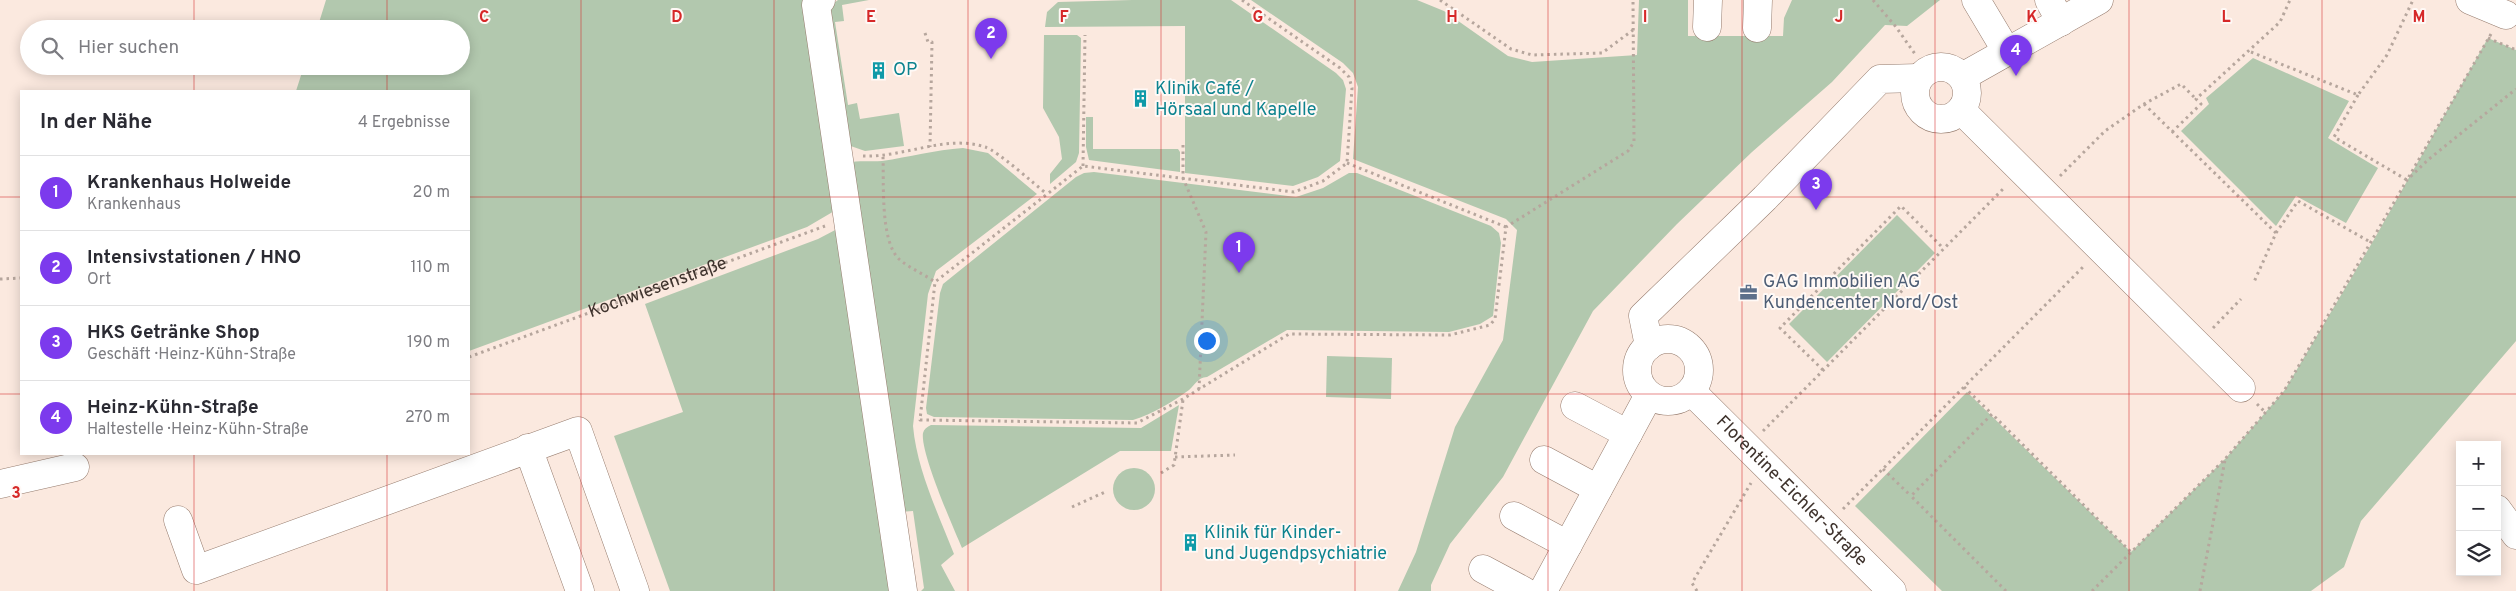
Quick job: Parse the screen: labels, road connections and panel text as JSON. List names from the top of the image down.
{
  "streets": {
    "street": ["Florentine-Eichler-Straße"],
    "path": ["Kochwiesenstraße"]
  },
  "places": {
    "building": ["OP", "Klinik Café / Hörsaal und Kapelle", "Klinik für Kinder- und Jugendpsychiatrie"],
    "office": ["GAG Immobilien AG Kundencenter Nord/Ost"]
  },
  "page": {
    "pins": [
      "2",
      "4",
      "3",
      "1"
    ],
    "search": "Hier suchen",
    "heading": ["In der Nähe", "4 Ergebnisse"],
    "list": [
      {
        "mark": "1",
        "name": "Krankenhaus Holweide",
        "note": "Krankenhaus",
        "value": "20 m"
      },
      {
        "mark": "2",
        "name": "Intensivstationen / HNO",
        "note": "Ort",
        "value": "110 m"
      },
      {
        "mark": "3",
        "name": "HKS Getränke Shop",
        "note": "Geschäft · Heinz-Kühn-Straße",
        "value": "190 m"
      },
      {
        "mark": "4",
        "name": "Heinz-Kühn-Straße",
        "note": "Haltestelle · Heinz-Kühn-Straße",
        "value": "270 m"
      }
    ],
    "map_buttons": ["+", "−"]
  },
  "grid": {
    "columns": [
      "C",
      "D",
      "E",
      "F",
      "G",
      "H",
      "I",
      "J",
      "K",
      "L",
      "M"
    ],
    "rows": ["3"]
  }
}
